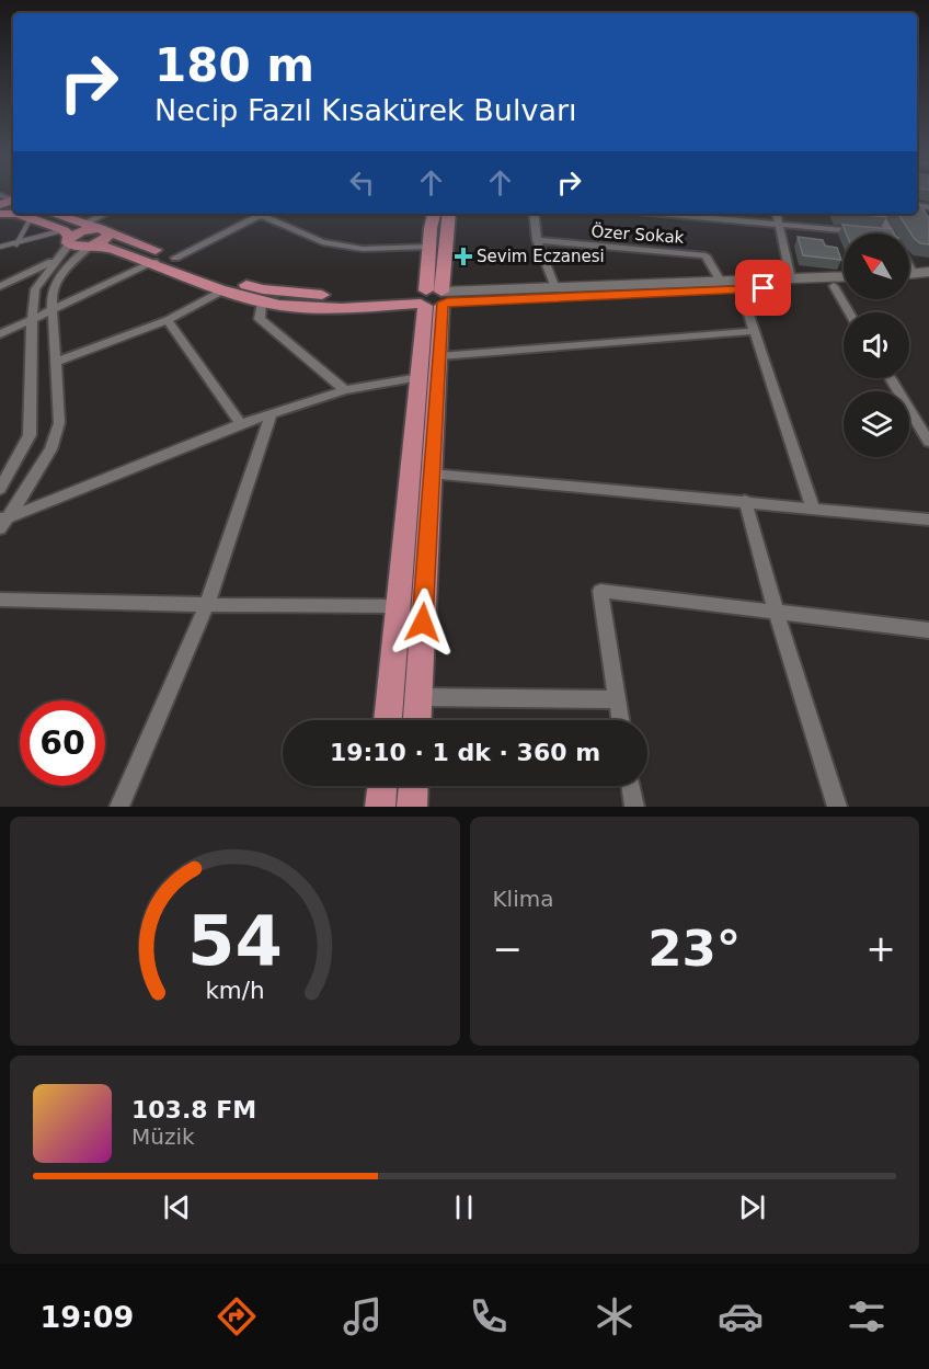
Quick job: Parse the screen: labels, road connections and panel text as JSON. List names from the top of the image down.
{
  "streets": {
    "street": ["Özer Sokak"]
  },
  "places": {
    "health": ["Sevim Eczanesi"]
  },
  "north": "top left",
  "page": {
    "turn": ["180 m", "Necip Fazıl Kısakürek Bulvarı"],
    "limit": "60",
    "trip": "19:10 · 1 dk · 360 m",
    "tile": "Klima",
    "heat": ["−", "23°", "+"],
    "song": ["103.8 FM", "Müzik"],
    "tabs": "19:09",
    "gauge": ["54", "km/h"]
  }
}
